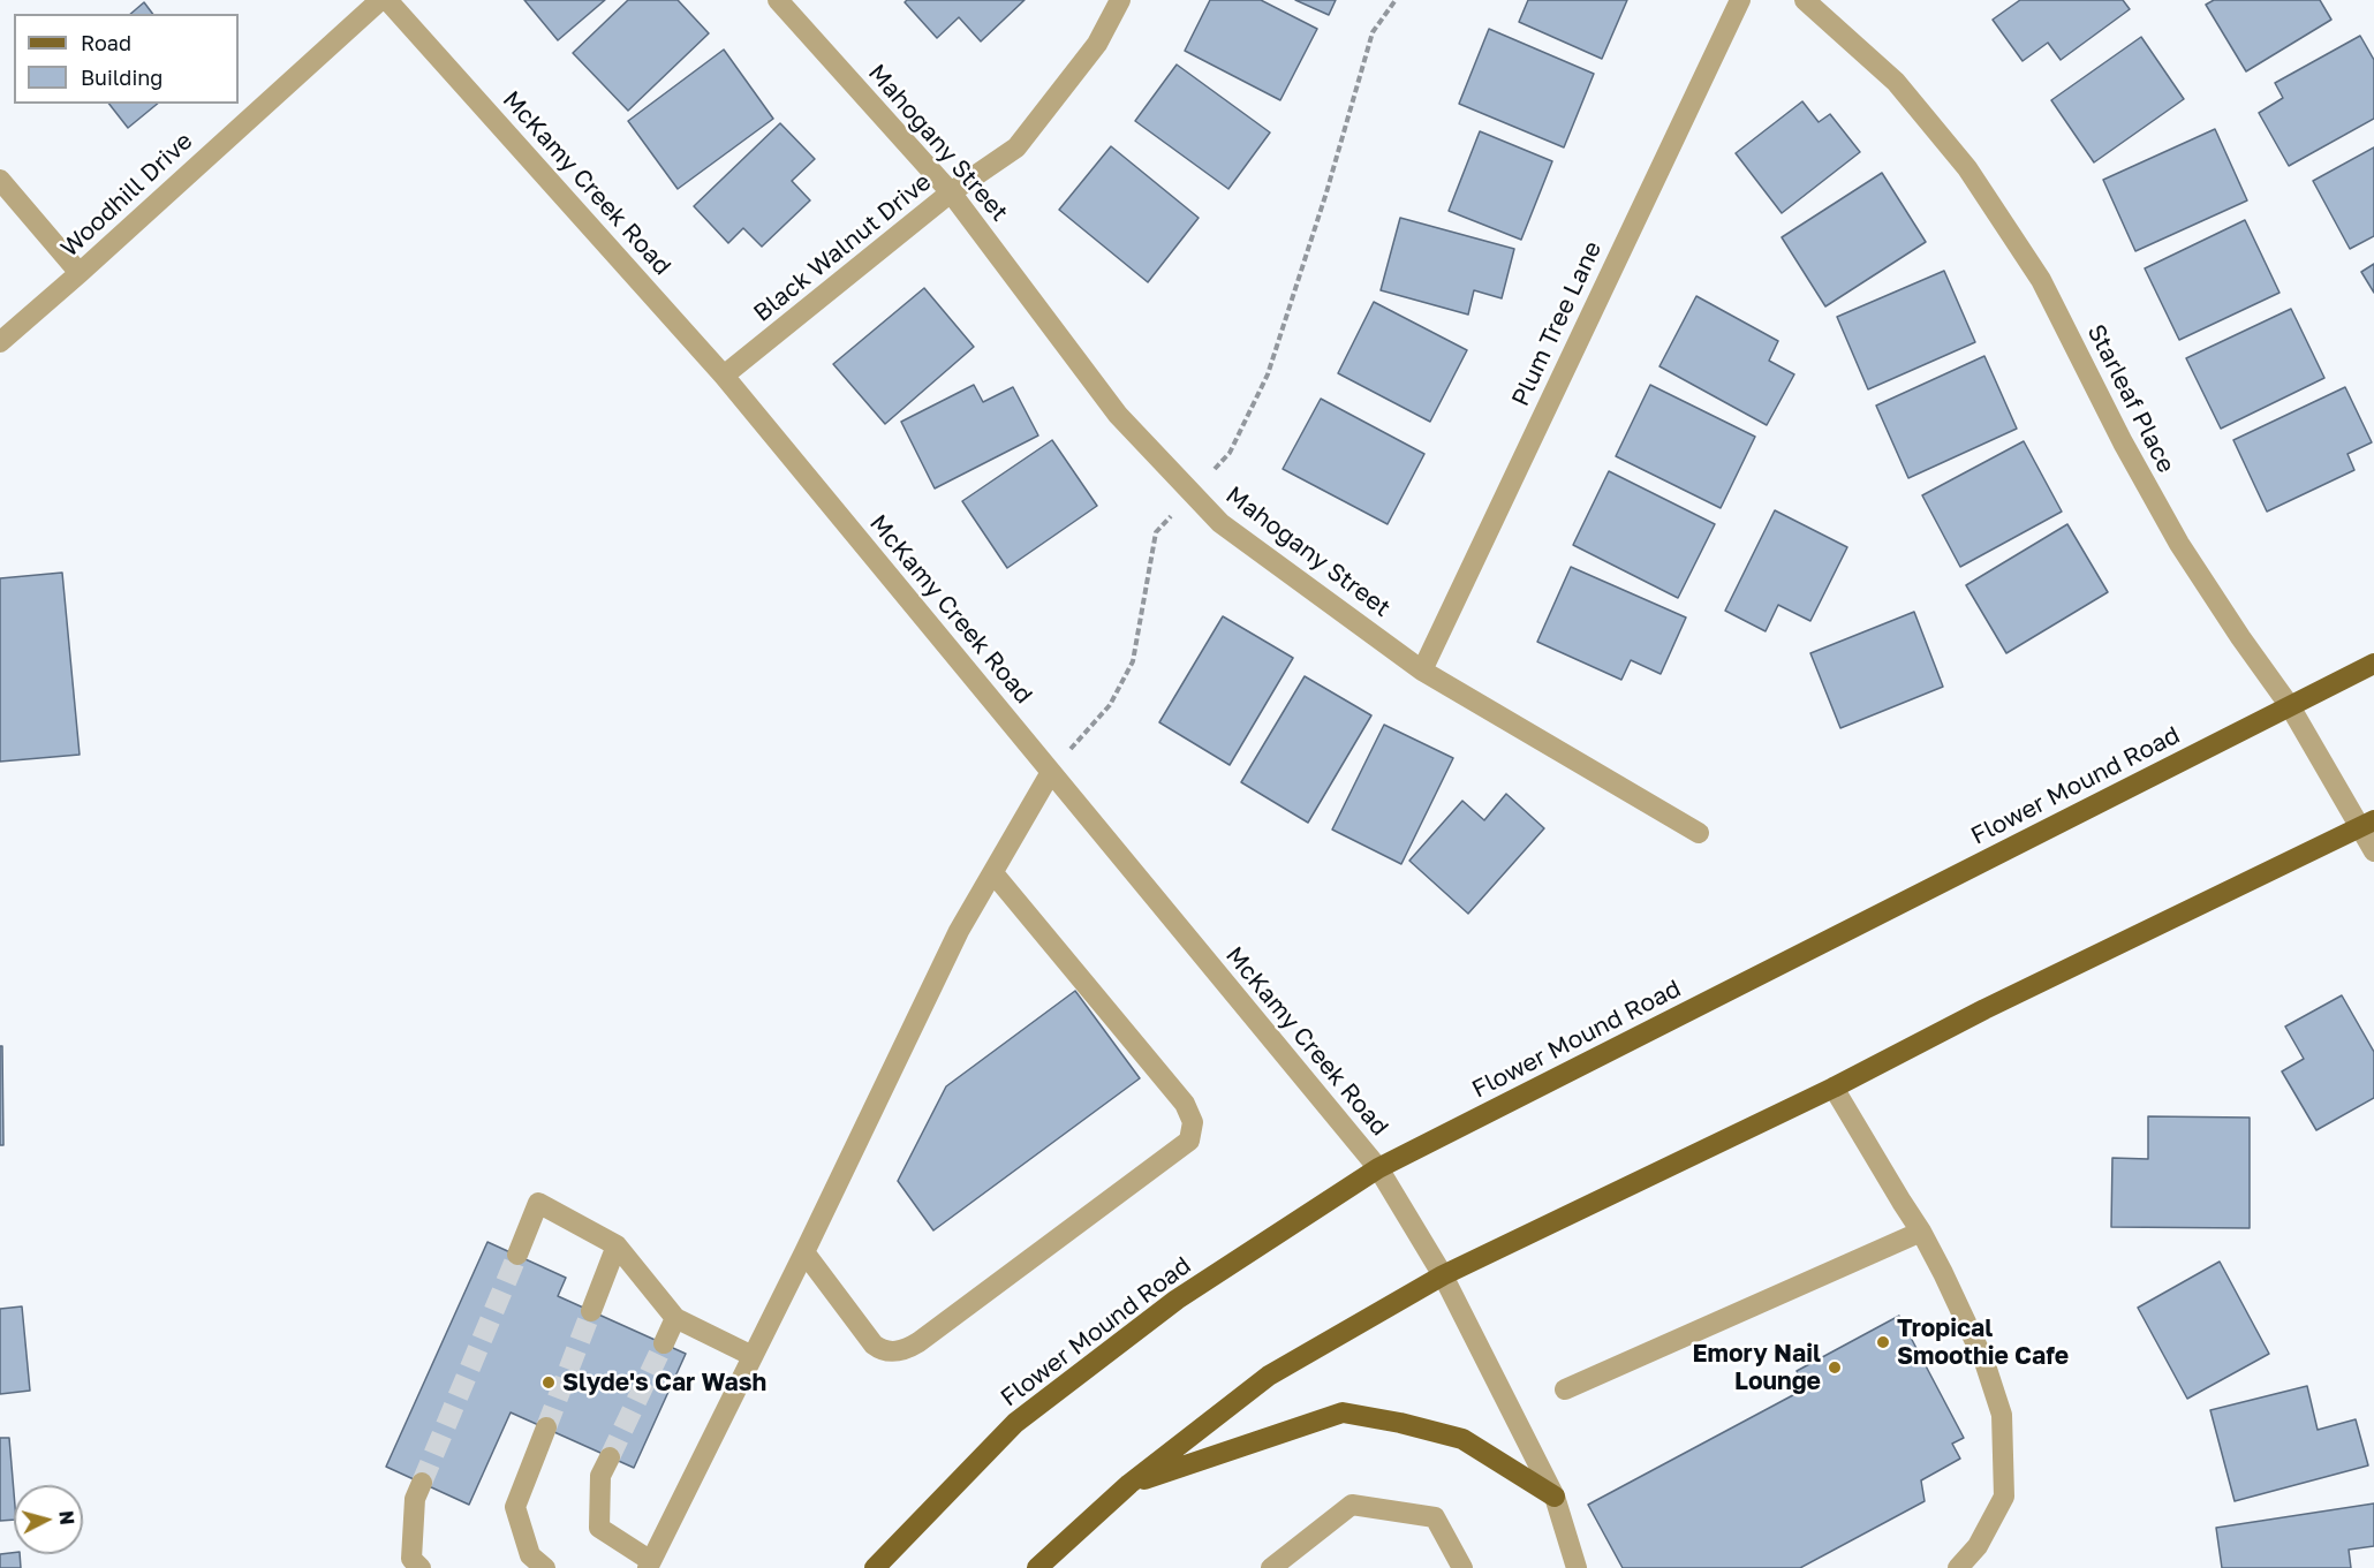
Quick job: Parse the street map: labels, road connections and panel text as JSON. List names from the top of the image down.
{
  "streets": {
    "main road": ["Flower Mound Road"],
    "street": [
      "Mahogany Street",
      "McKamy Creek Road",
      "Woodhill Drive",
      "Black Walnut Drive",
      "Plum Tree Lane",
      "Starleaf Place"
    ]
  },
  "crossings": [
    ["Mahogany Street", "Black Walnut Drive"],
    ["Mahogany Street", "Plum Tree Lane"],
    ["McKamy Creek Road", "Black Walnut Drive"],
    ["McKamy Creek Road", "Flower Mound Road"],
    ["Starleaf Place", "Flower Mound Road"]
  ],
  "places": ["Tropical Smoothie Cafe", "Emory Nail Lounge", "Slyde's Car Wash"],
  "legend": ["Road", "Building"],
  "north": "right"
}
